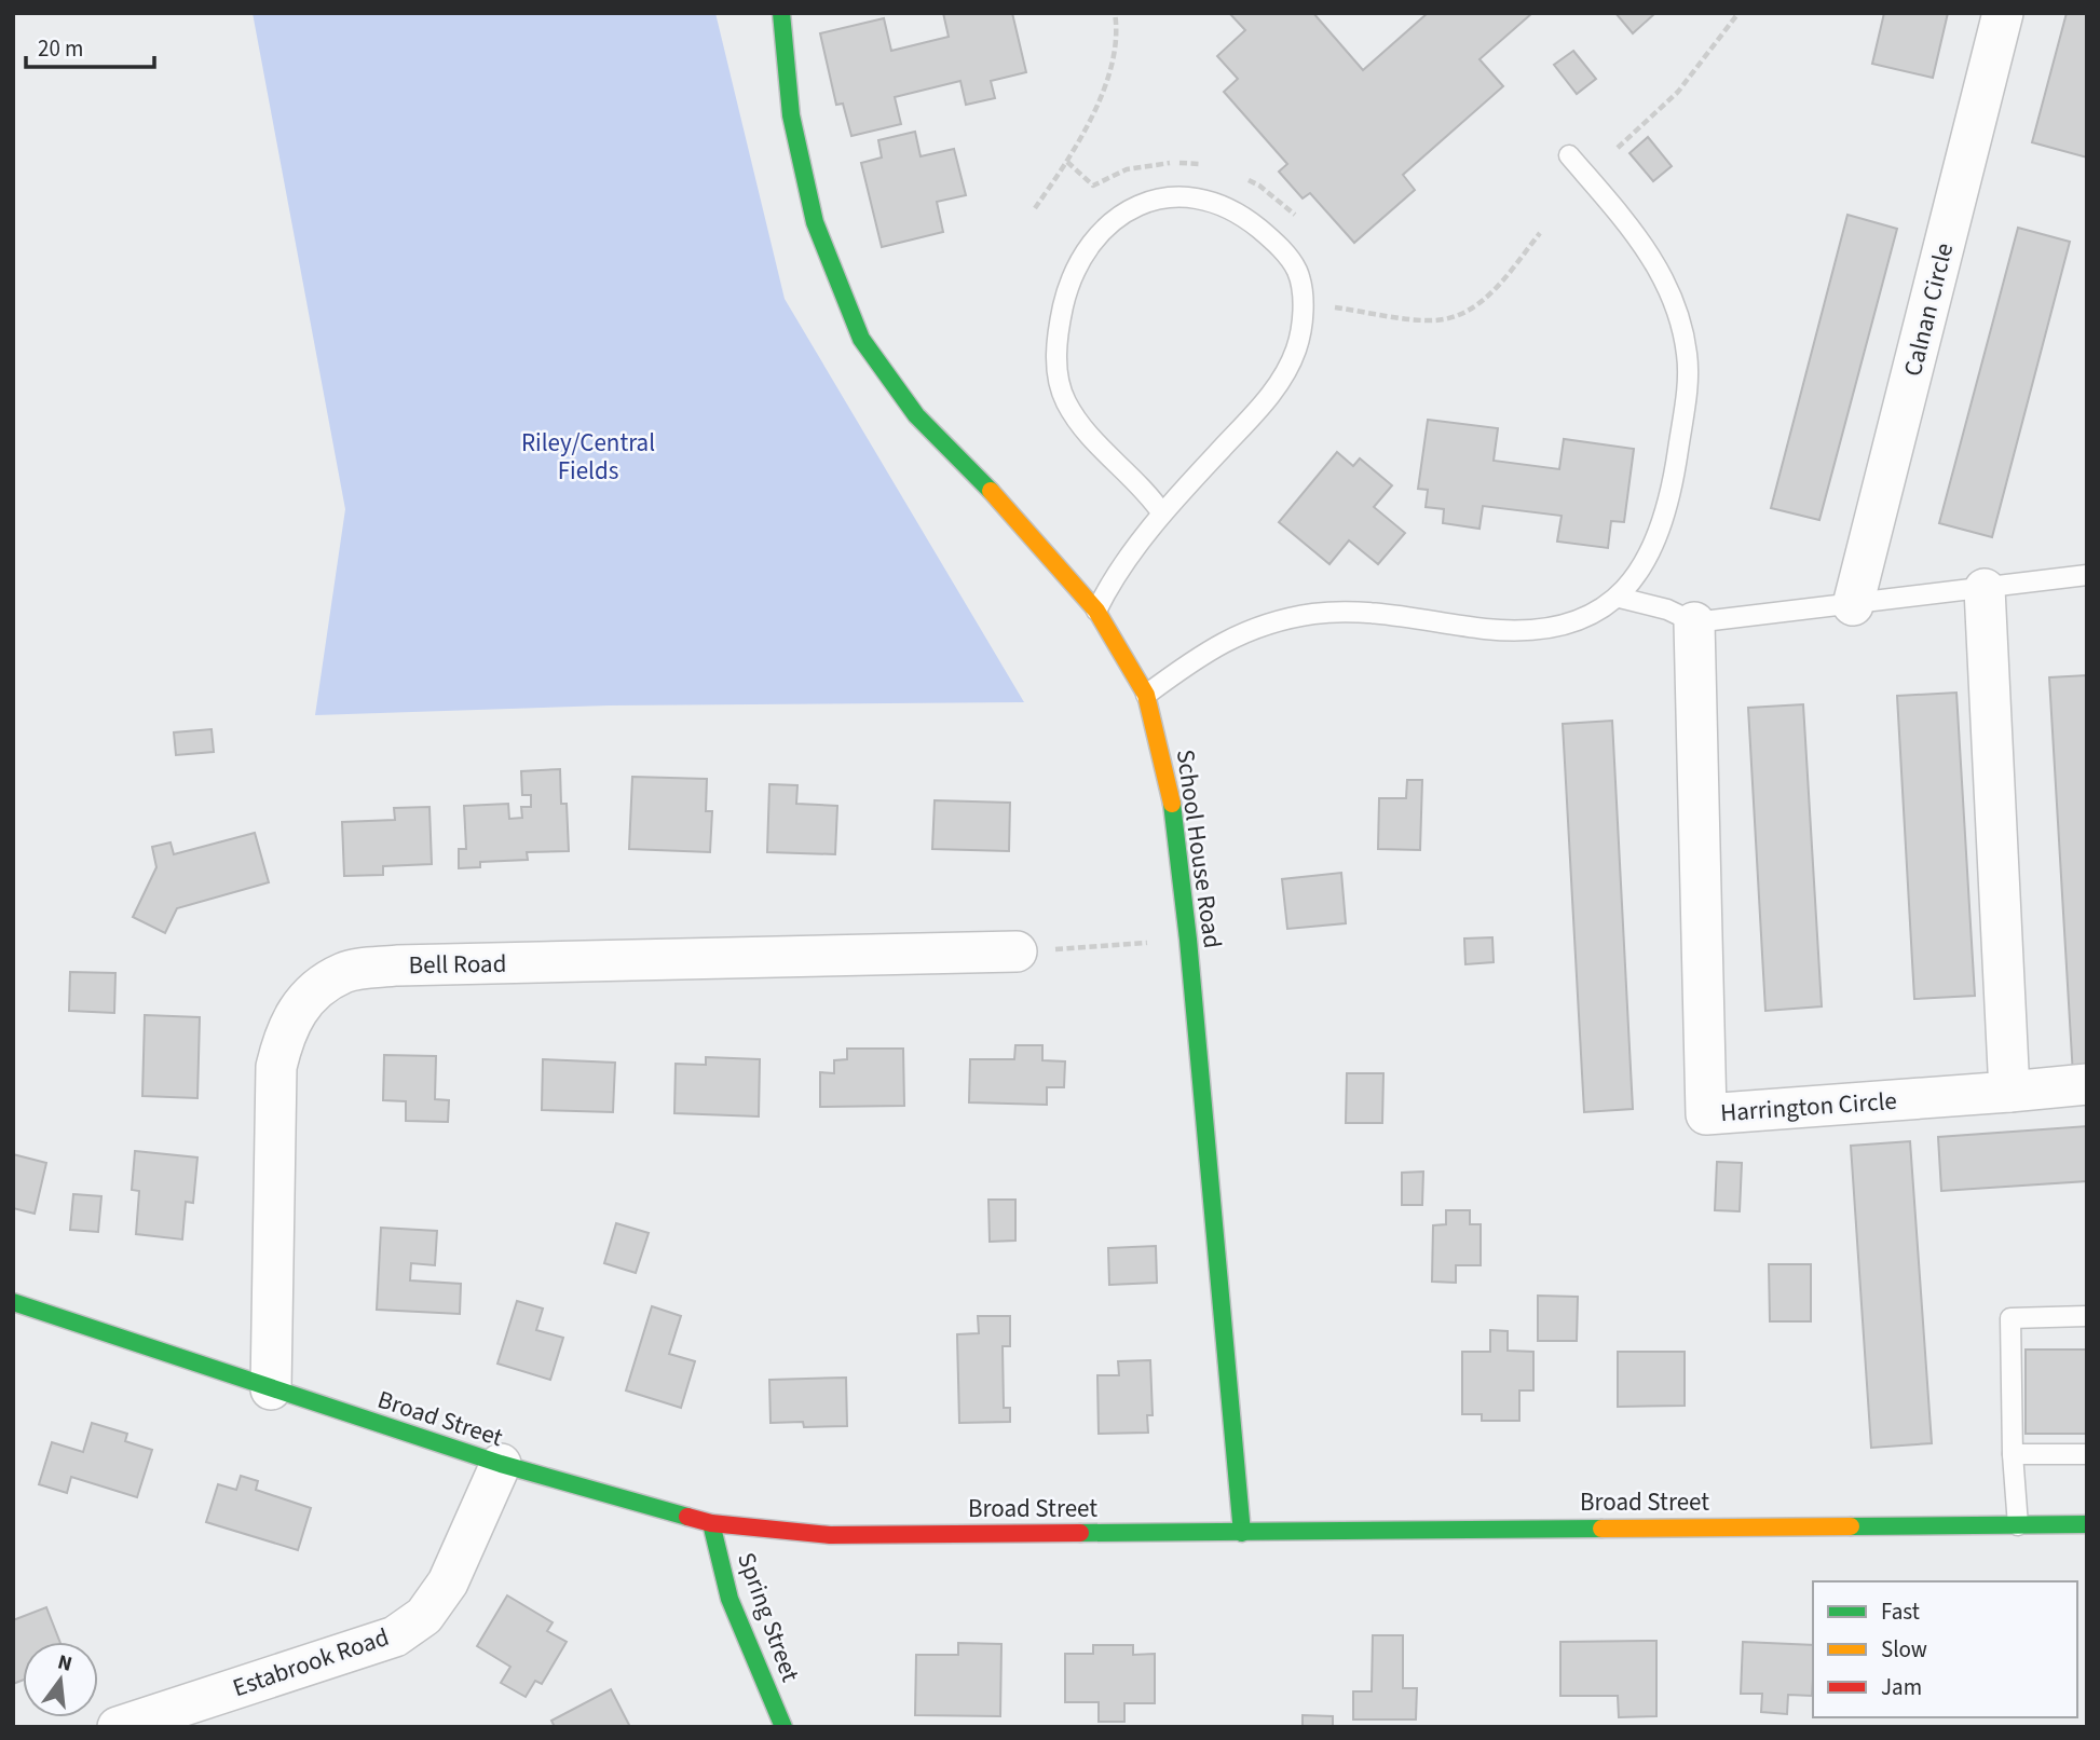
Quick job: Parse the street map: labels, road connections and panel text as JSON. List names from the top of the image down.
{
  "streets": {
    "main road": ["School House Road", "Broad Street", "Spring Street"],
    "street": [
      "Calnan Circle",
      "Bell Road",
      "Harrington Circle",
      "Estabrook Road"
    ]
  },
  "crossings": [
    ["School House Road", "Broad Street"],
    ["Bell Road", "Broad Street"],
    ["Broad Street", "Spring Street"],
    ["Broad Street", "Estabrook Road"]
  ],
  "parks": ["Riley/Central Fields"],
  "legend": ["Fast", "Slow", "Jam"],
  "scale_bar": "20 m",
  "north": "top"
}
